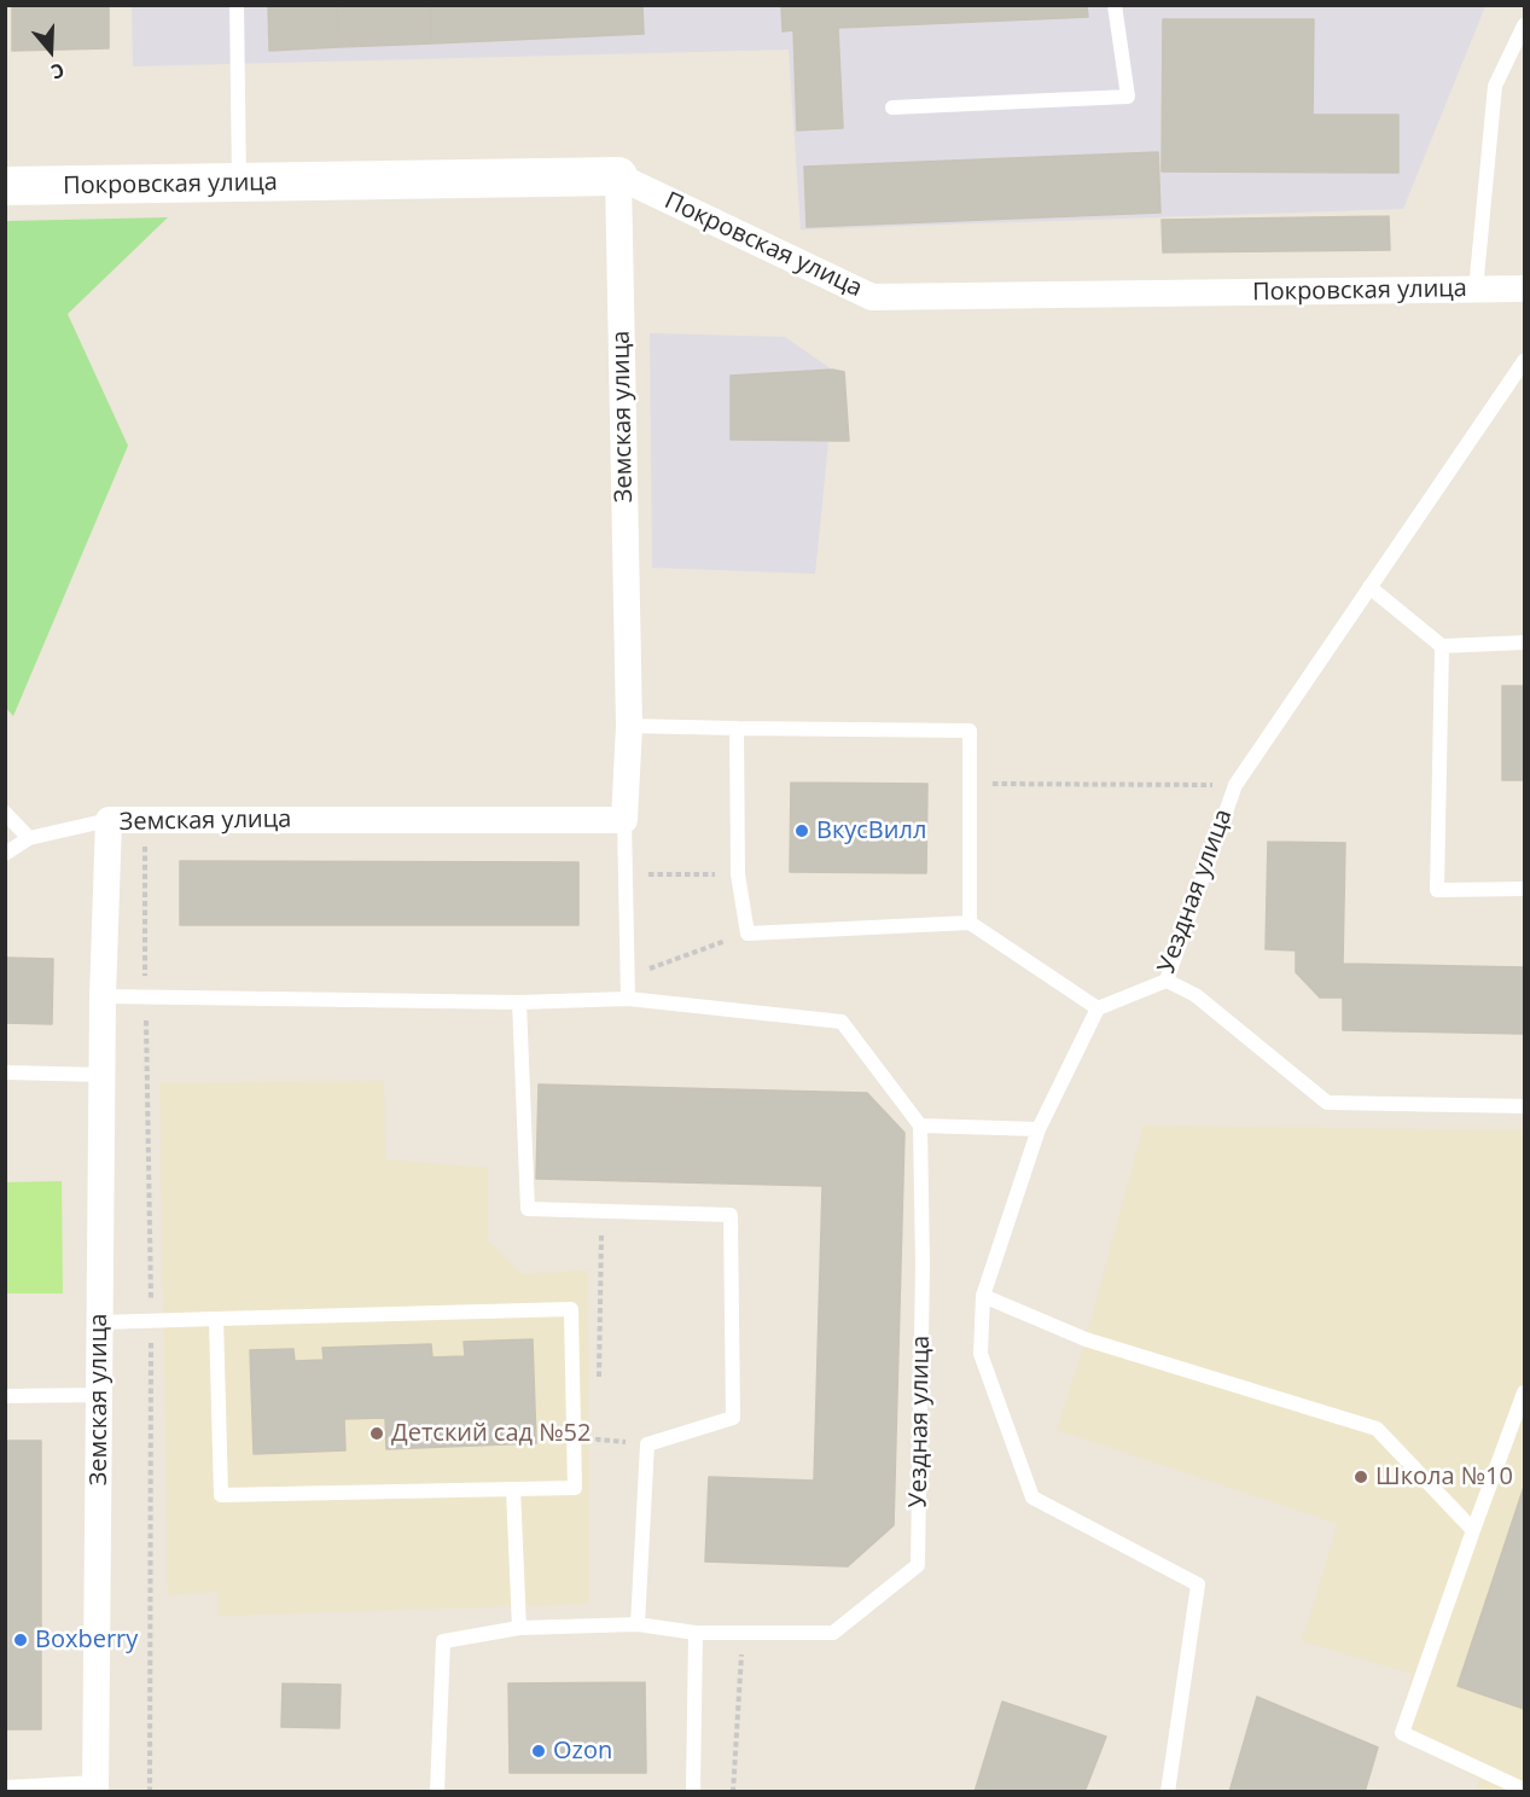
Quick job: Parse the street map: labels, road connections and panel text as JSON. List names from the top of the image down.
{
  "streets": {
    "street": ["Покровская улица", "Земская улица"],
    "lane": ["Уездная улица"]
  },
  "crossings": [
    ["Покровская улица", "Земская улица"]
  ],
  "places": [
    "ВкусВилл",
    "Детский сад №52",
    "Школа №10",
    "Boxberry",
    "Ozon"
  ],
  "north": "bottom"
}
